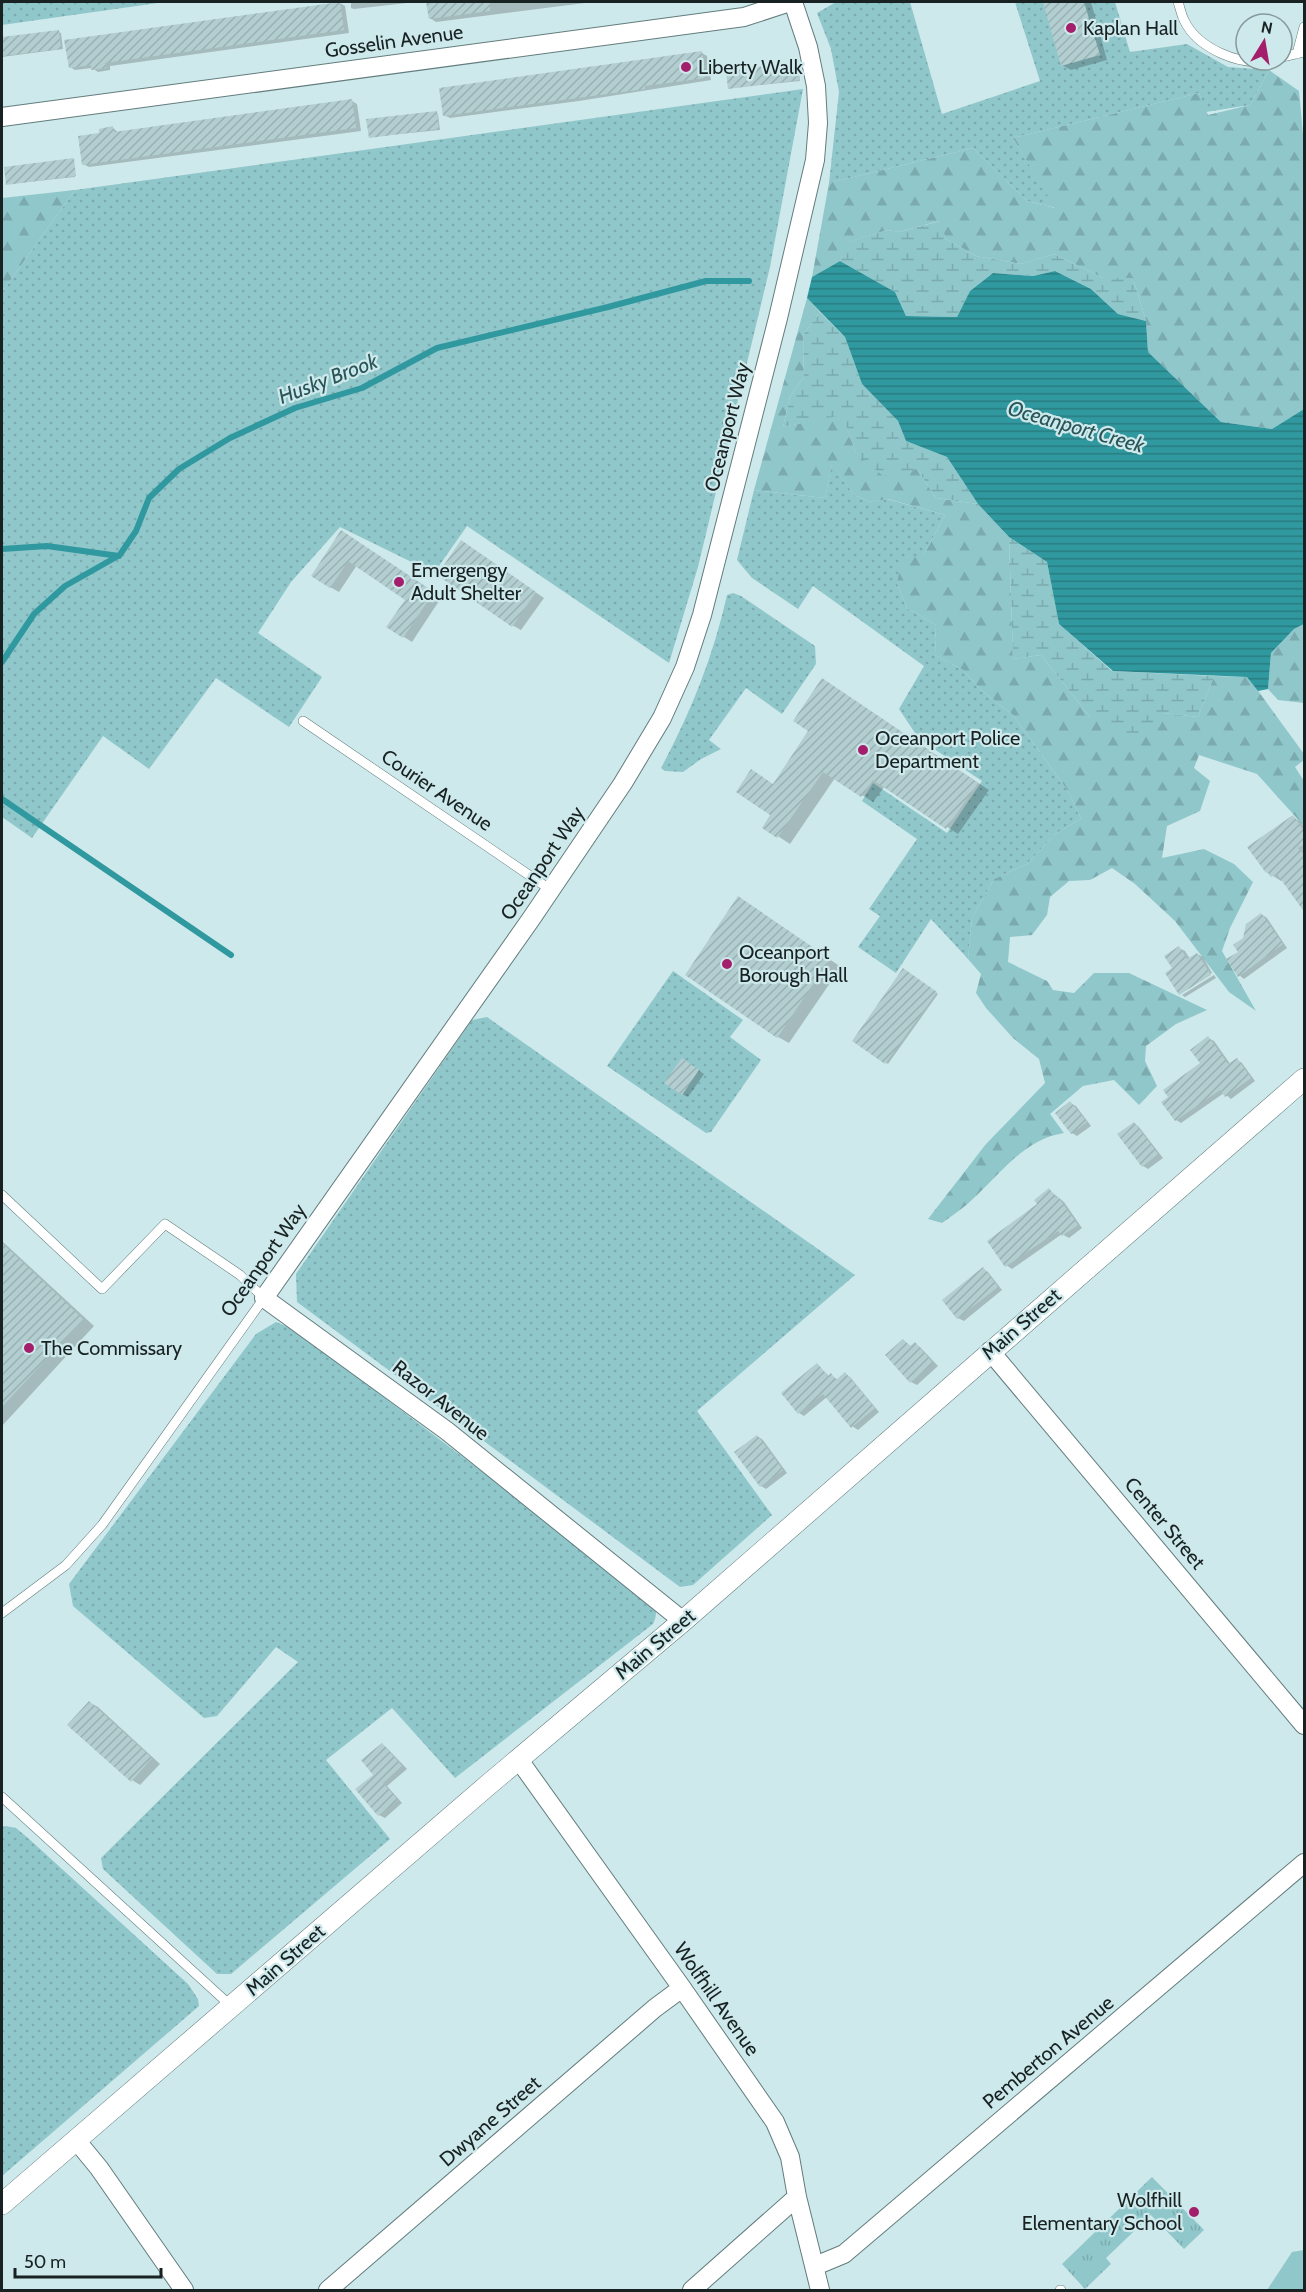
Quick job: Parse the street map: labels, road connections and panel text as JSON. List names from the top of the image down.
{
  "streets": {
    "street": [
      "Gosselin Avenue",
      "Oceanport Way",
      "Main Street",
      "Razor Avenue",
      "Center Street",
      "Wolfhill Avenue",
      "Pemberton Avenue",
      "Dwyane Street"
    ],
    "lane": ["Courier Avenue"]
  },
  "crossings": [
    ["Gosselin Avenue", "Oceanport Way"],
    ["Oceanport Way", "Courier Avenue"],
    ["Oceanport Way", "Razor Avenue"],
    ["Main Street", "Razor Avenue"],
    ["Main Street", "Center Street"],
    ["Main Street", "Wolfhill Avenue"],
    ["Wolfhill Avenue", "Pemberton Avenue"],
    ["Wolfhill Avenue", "Dwyane Street"]
  ],
  "water": ["Husky Brook", "Oceanport Creek"],
  "places": [
    "Kaplan Hall",
    "Liberty Walk",
    "Emergengy Adult Shelter",
    "Oceanport Police Department",
    "Oceanport Borough Hall",
    "The Commissary",
    "Wolfhill Elementary School"
  ],
  "scale_bar": "50 m",
  "north": "top"
}
